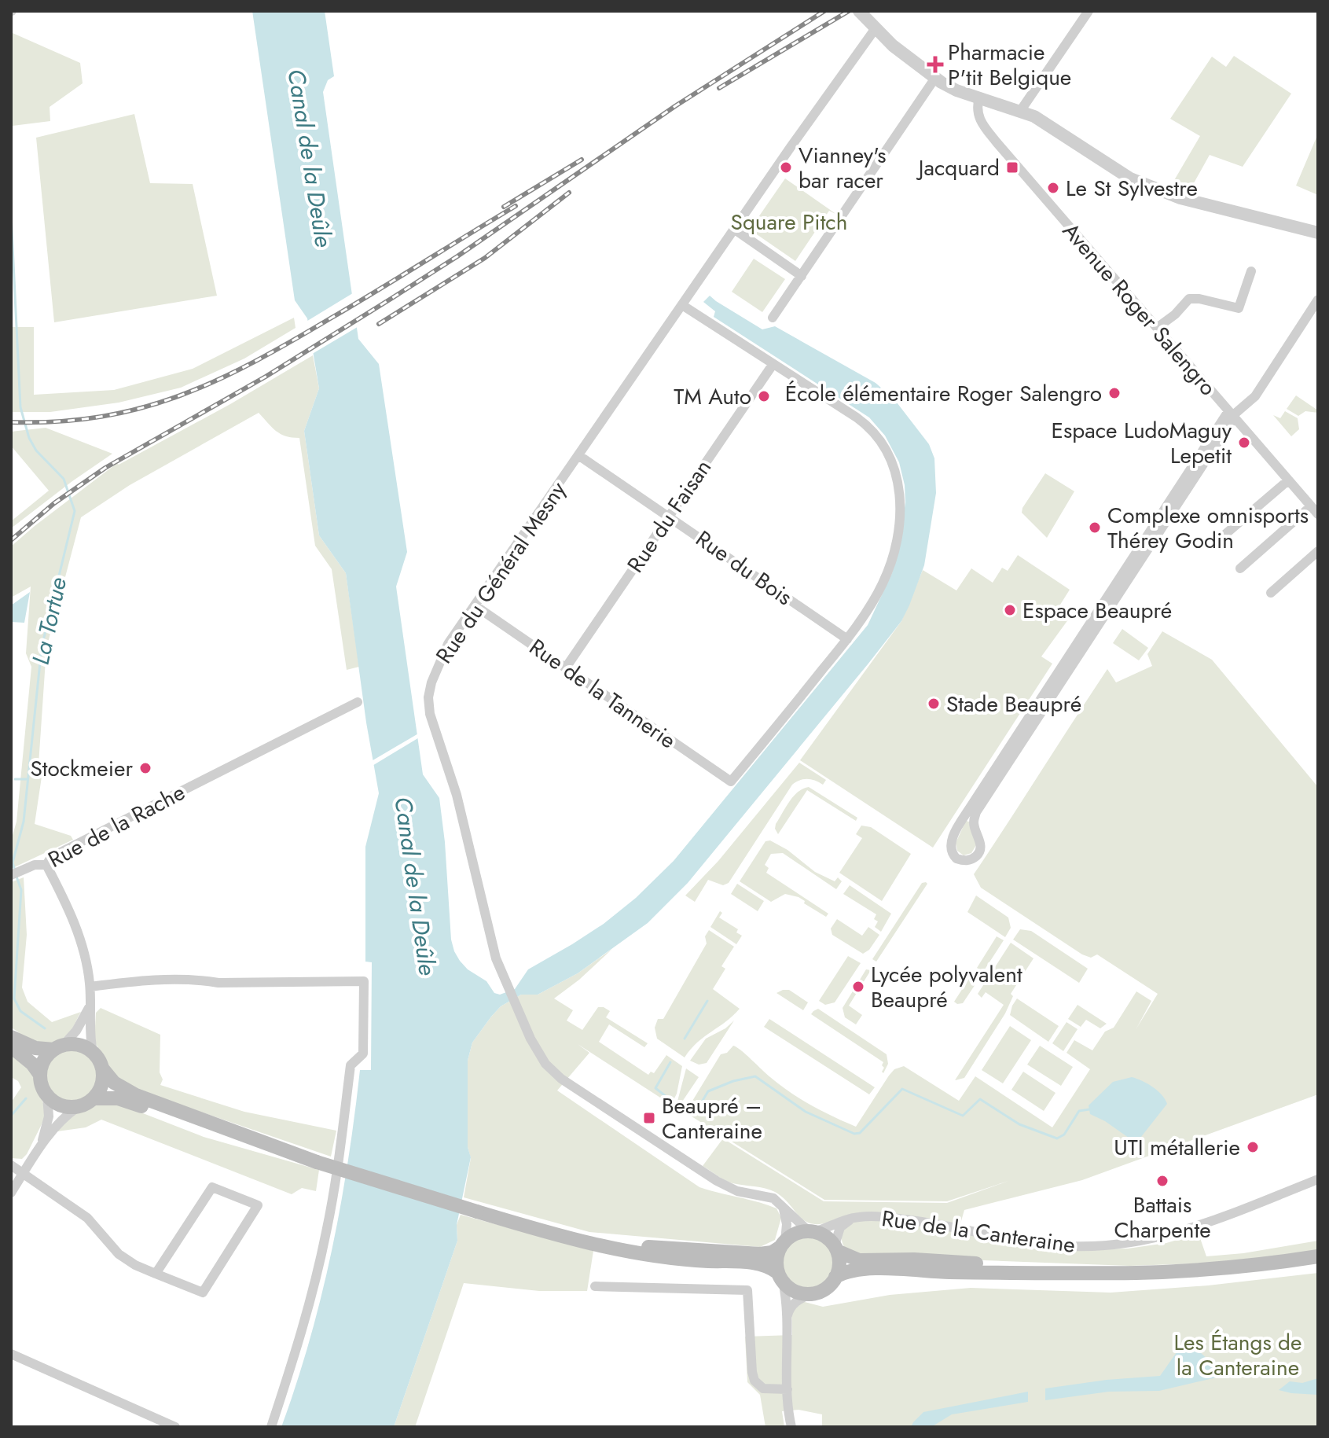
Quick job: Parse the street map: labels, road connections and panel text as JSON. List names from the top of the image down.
{
  "streets": {
    "street": [
      "Avenue Roger Salengro",
      "Rue du Faisan",
      "Rue du Bois",
      "Rue du Général Mesny",
      "Rue de la Tannerie",
      "Rue de la Rache",
      "Rue de la Canteraine"
    ]
  },
  "crossings": [
    ["Rue du Faisan", "Rue du Bois"],
    ["Rue du Faisan", "Rue de la Tannerie"],
    ["Rue du Bois", "Rue du Général Mesny"],
    ["Rue du Bois", "Rue de la Tannerie"],
    ["Rue du Général Mesny", "Rue de la Tannerie"],
    ["Rue du Général Mesny", "Rue de la Canteraine"]
  ],
  "water": ["Canal de la Deûle", "La Tortue"],
  "parks": ["Square Pitch", "Les Étangs de la Canteraine"],
  "places": {
    "health": ["Pharmacie P'tit Belgique"],
    "other": [
      "Vianney's bar racer",
      "Le St Sylvestre",
      "École élémentaire Roger Salengro",
      "TM Auto",
      "Espace LudoMaguy Lepetit",
      "Complexe omnisports Thérey Godin",
      "Espace Beaupré",
      "Stade Beaupré",
      "Stockmeier",
      "Lycée polyvalent Beaupré",
      "UTI métallerie",
      "Battais Charpente"
    ],
    "transit": ["Jacquard", "Beaupré – Canteraine"]
  }
}
